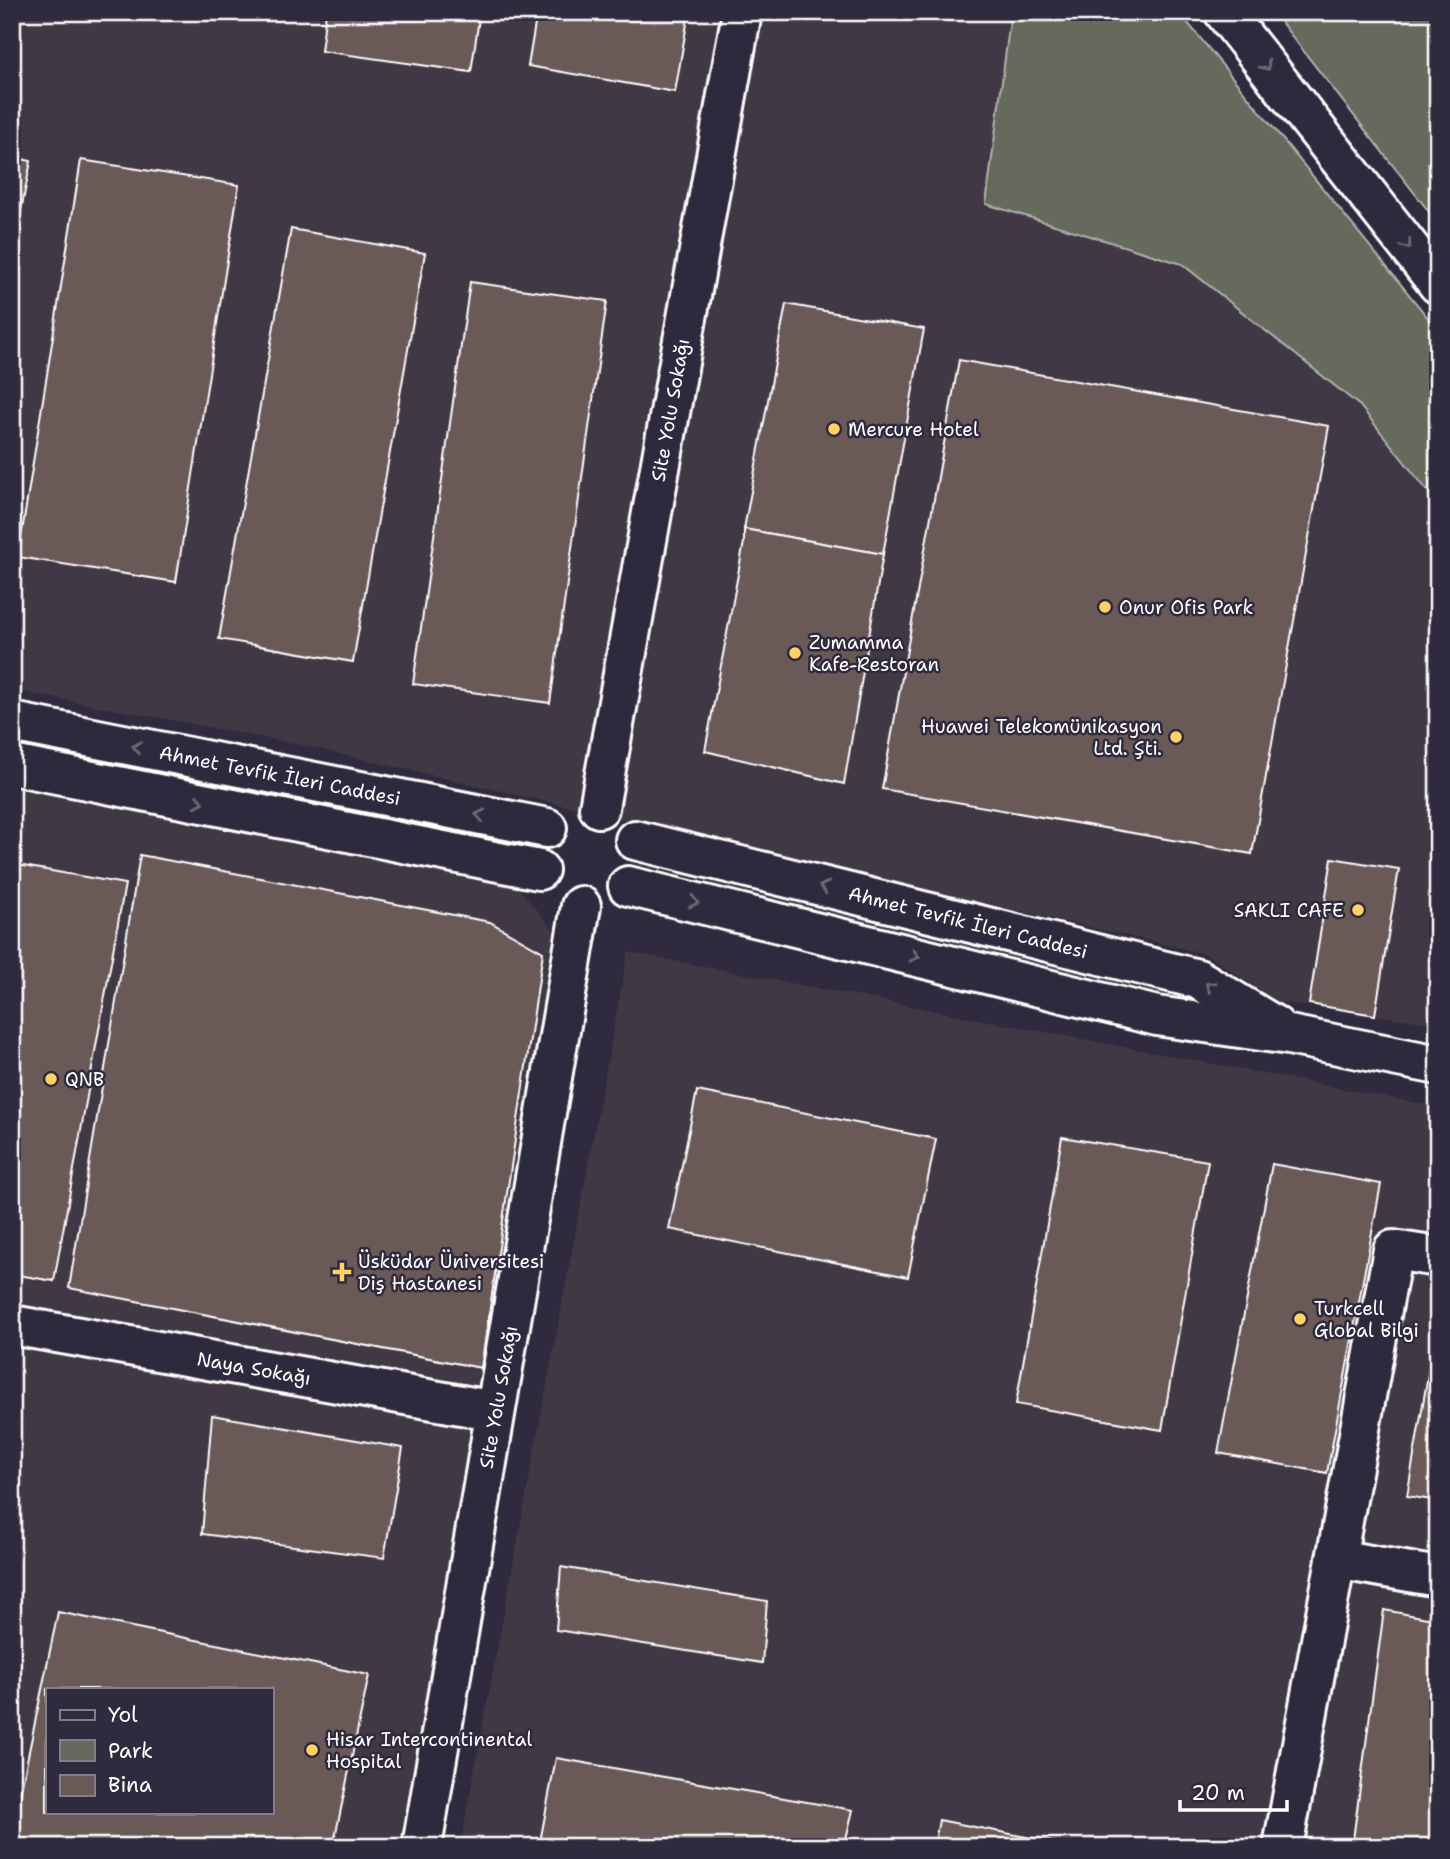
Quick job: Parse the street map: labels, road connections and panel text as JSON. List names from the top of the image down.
{
  "streets": {
    "main road": ["Site Yolu Sokağı", "Ahmet Tevfik İleri Caddesi", "Naya Sokağı"]
  },
  "crossings": [
    ["Site Yolu Sokağı", "Ahmet Tevfik İleri Caddesi"],
    ["Site Yolu Sokağı", "Naya Sokağı"]
  ],
  "places": {
    "other": [
      "Mercure Hotel",
      "Onur Ofis Park",
      "Zumamma Kafe-Restoran",
      "Huawei Telekomünikasyon Ltd. Şti.",
      "SAKLI CAFE",
      "QNB",
      "Turkcell Global Bilgi",
      "Hisar Intercontinental Hospital"
    ],
    "health": ["Üsküdar Üniversitesi Diş Hastanesi"]
  },
  "legend": ["Yol", "Park", "Bina"],
  "scale_bar": "20 m"
}
